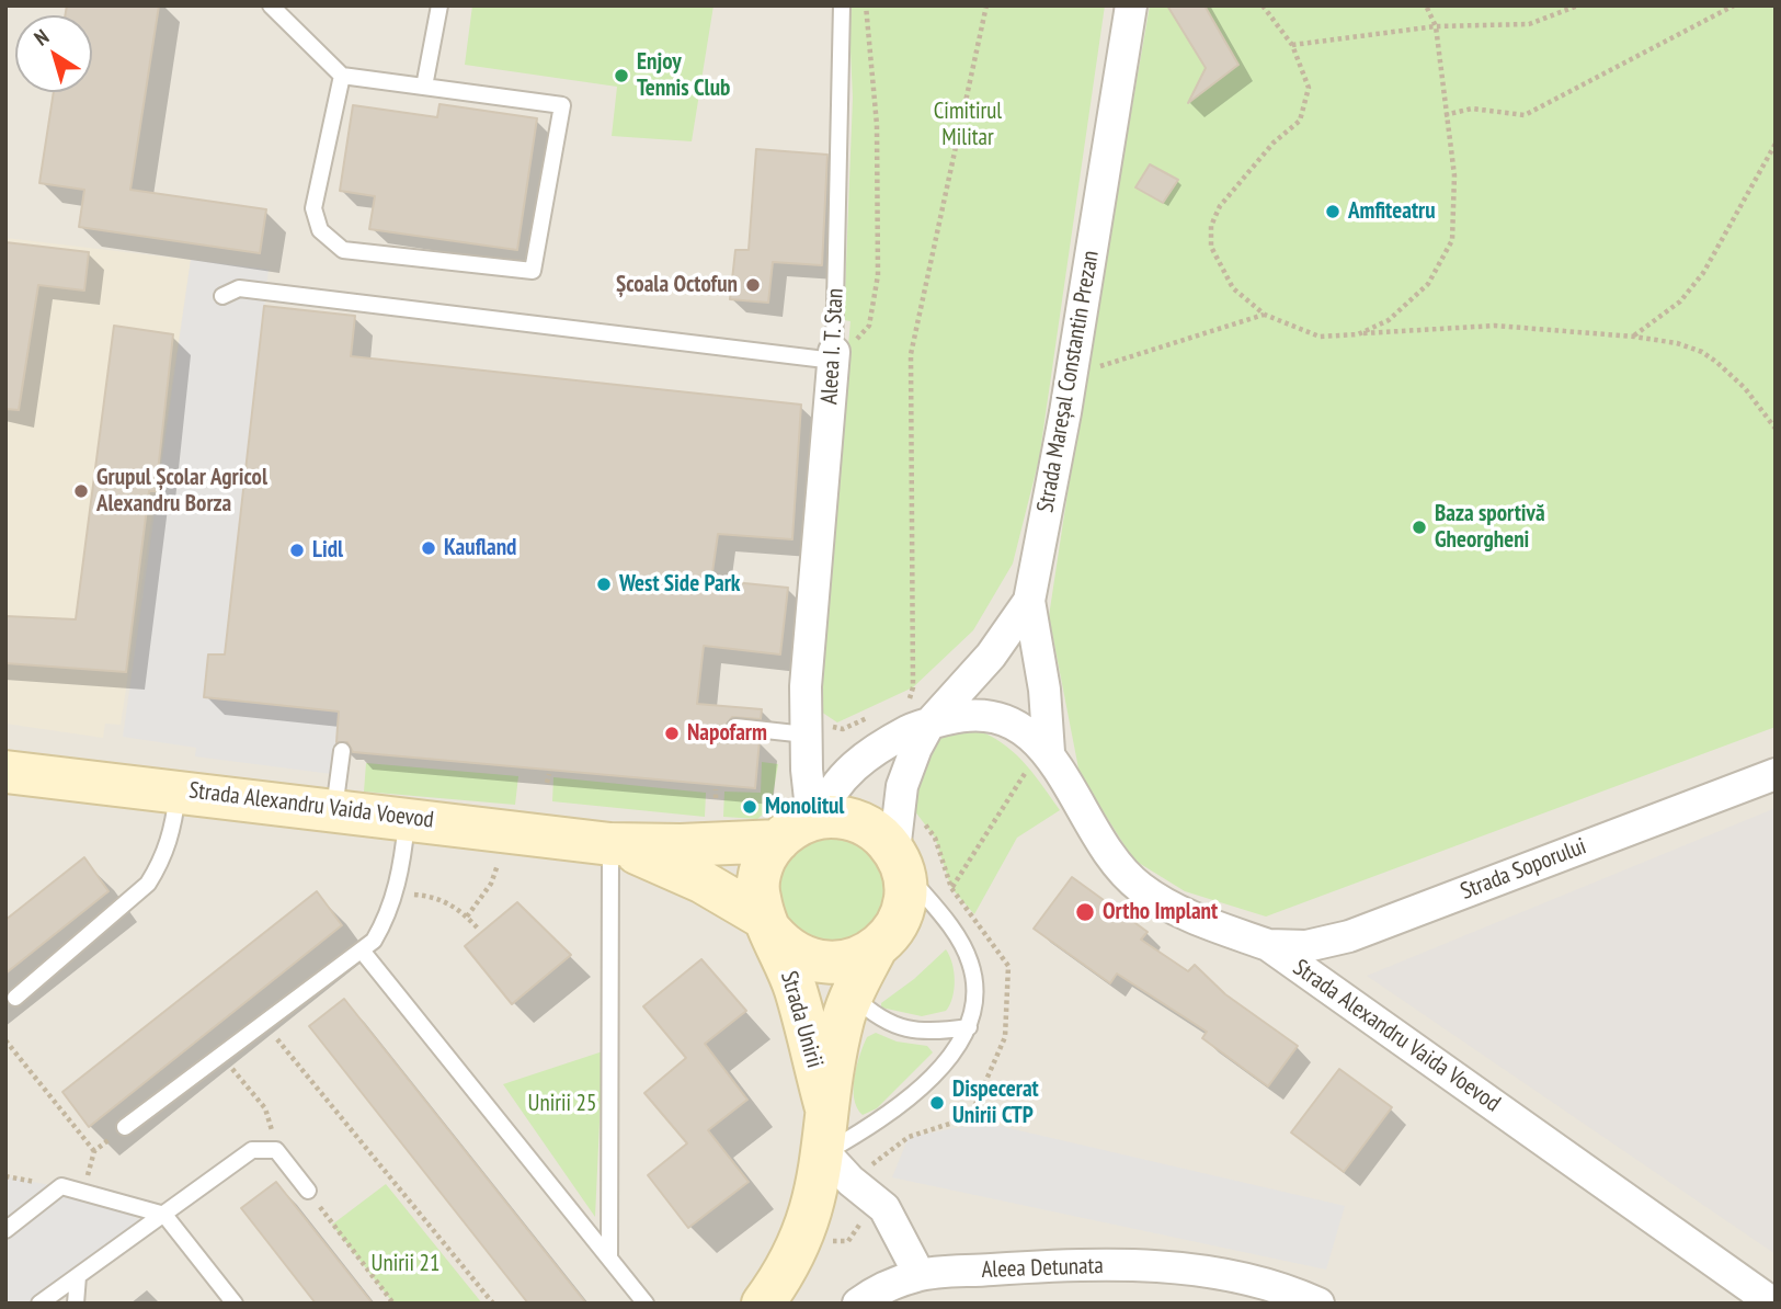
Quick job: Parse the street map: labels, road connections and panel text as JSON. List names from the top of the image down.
{
  "streets": {
    "main road": ["Strada Alexandru Vaida Voevod", "Strada Unirii"],
    "street": [
      "Aleea I. T. Stan",
      "Strada Mareșal Constantin Prezan",
      "Strada Soporului",
      "Aleea Detunata"
    ]
  },
  "crossings": [
    ["Aleea I. T. Stan", "Strada Mareșal Constantin Prezan"],
    ["Aleea I. T. Stan", "Strada Alexandru Vaida Voevod"],
    ["Aleea I. T. Stan", "Strada Unirii"],
    ["Strada Mareșal Constantin Prezan", "Strada Alexandru Vaida Voevod"],
    ["Strada Mareșal Constantin Prezan", "Strada Unirii"],
    ["Strada Alexandru Vaida Voevod", "Strada Soporului"],
    ["Strada Alexandru Vaida Voevod", "Strada Unirii"]
  ],
  "parks": ["Cimitirul Militar", "Unirii 25", "Unirii 21"],
  "places": [
    "Enjoy Tennis Club",
    "Amfiteatru",
    "Școala Octofun",
    "Grupul Școlar Agricol Alexandru Borza",
    "Baza sportivă Gheorgheni",
    "Kaufland",
    "Lidl",
    "West Side Park",
    "Napofarm",
    "Monolitul",
    "Ortho Implant",
    "Dispecerat Unirii CTP"
  ],
  "north": "top left"
}
